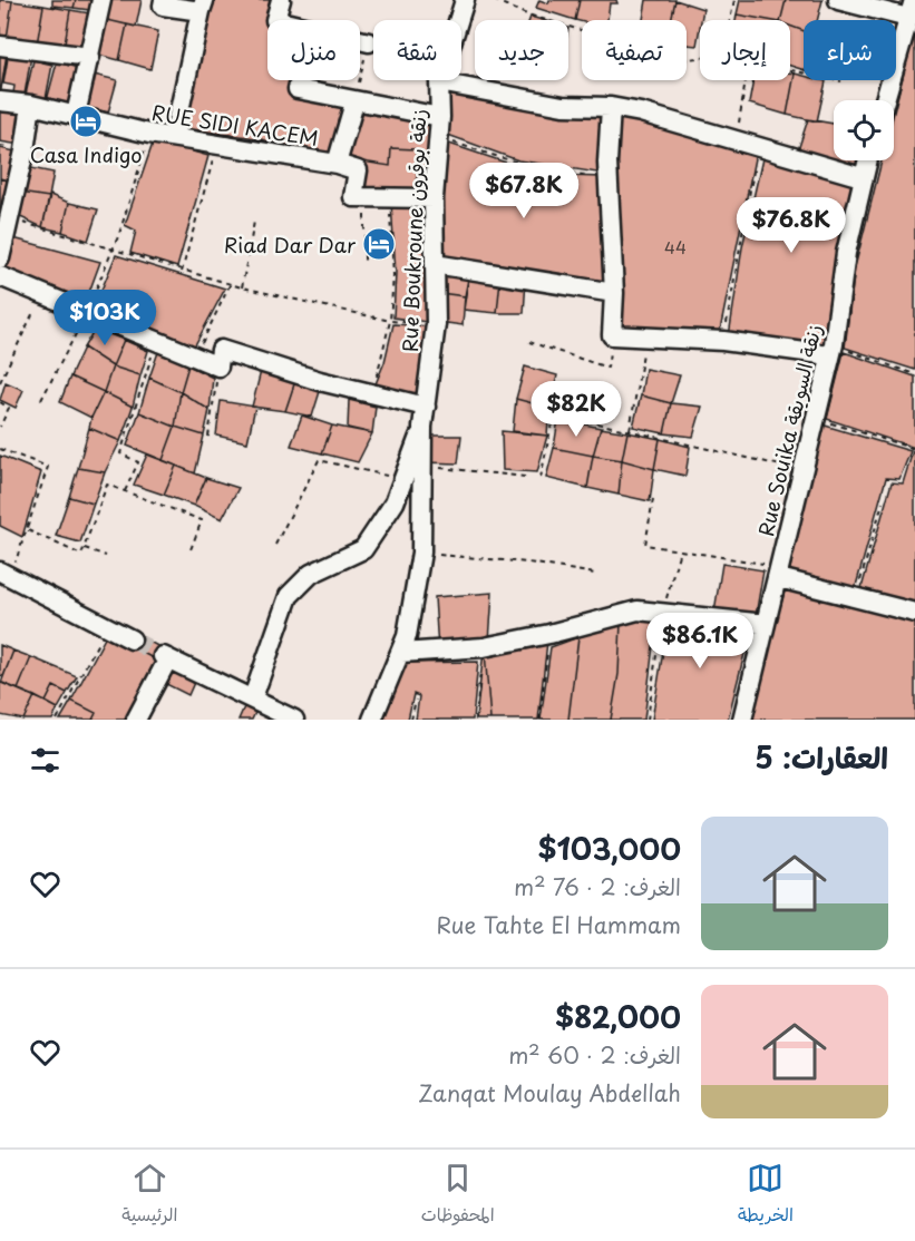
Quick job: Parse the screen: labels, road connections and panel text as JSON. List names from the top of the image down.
{
  "streets": {
    "street": ["RUE SIDI KACEM", "Rue Boukroune زنقة بوقرون", "Rue Souika زنقة السويقة"]
  },
  "places": {
    "hotel": ["Casa Indigo", "Riad Dar Dar"]
  },
  "house_numbers": ["44"],
  "page": {
    "chip": [
      "شراء",
      "إيجار",
      "تصفية",
      "جديد",
      "شقة",
      "منزل"
    ],
    "price": [
      "$67.8K",
      "$76.8K",
      "$103K",
      "$82K",
      "$86.1K"
    ],
    "heading": "العقارات: 5",
    "list": [
      {
        "name": "$103,000",
        "note": "الغرف: 2 · 76 m² · Rue Tahte El Hammam"
      },
      {
        "name": "$82,000",
        "note": "الغرف: 2 · 60 m² · Zanqat Moulay Abdellah"
      }
    ],
    "tabs": ["الخريطة", "المحفوظات", "الرئيسية"]
  }
}
